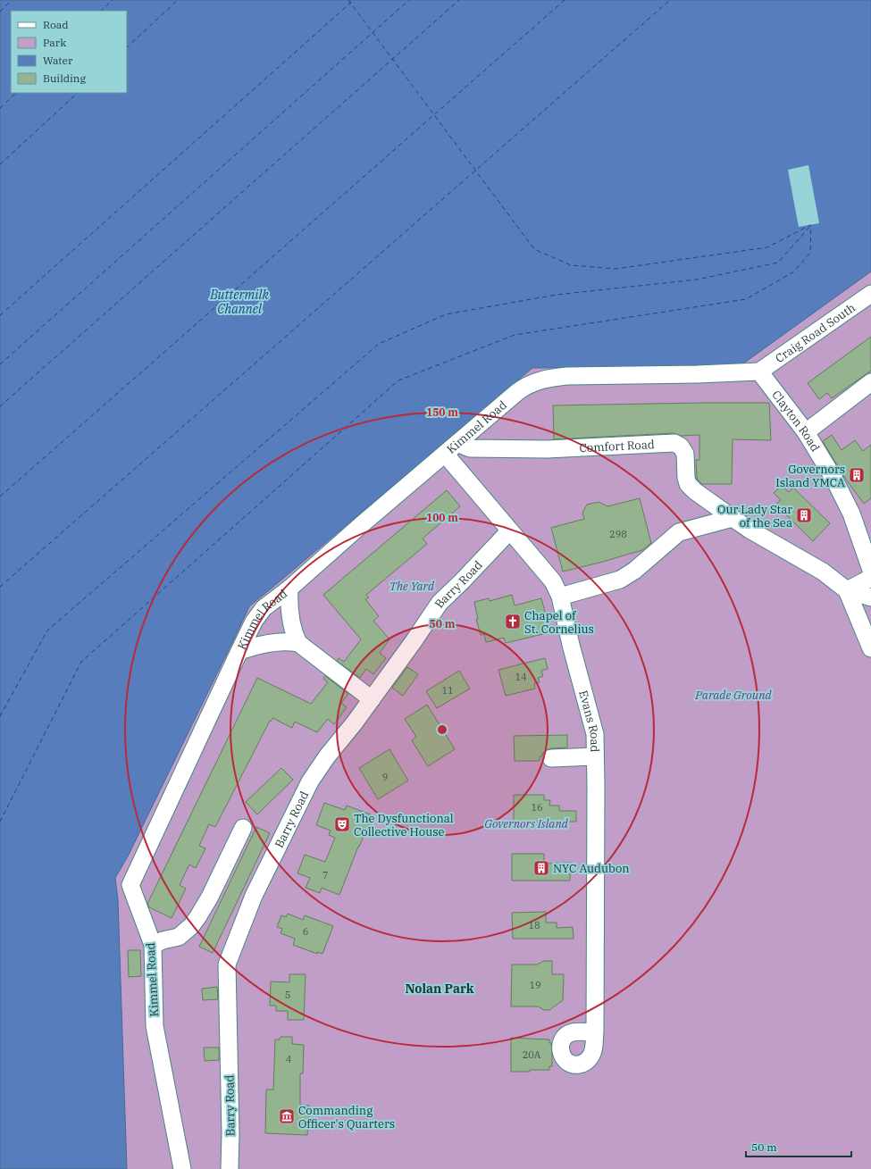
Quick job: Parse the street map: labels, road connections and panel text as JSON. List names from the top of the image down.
{
  "streets": {
    "street": [
      "Craig Road South",
      "Clayton Road",
      "Kimmel Road",
      "Comfort Road",
      "Barry Road",
      "Evans Road"
    ]
  },
  "crossings": [
    ["Craig Road South", "Clayton Road"],
    ["Craig Road South", "Kimmel Road"],
    ["Clayton Road", "Kimmel Road"],
    ["Kimmel Road", "Comfort Road"],
    ["Kimmel Road", "Evans Road"],
    ["Barry Road", "Evans Road"]
  ],
  "districts": ["Nolan Park"],
  "water": ["Buttermilk Channel"],
  "parks": ["The Yard", "Parade Ground", "Governors Island"],
  "places": {
    "building": ["Governors Island YMCA", "Our Lady Star of the Sea", "NYC Audubon"],
    "church": ["Chapel of St. Cornelius"],
    "theatre": ["The Dysfunctional Collective House"],
    "museum": ["Commanding Officer's Quarters"]
  },
  "house_numbers": [
    "298",
    "14",
    "11",
    "9",
    "16",
    "7",
    "18",
    "6",
    "19",
    "5",
    "20A",
    "4"
  ],
  "legend": [
    "Road",
    "Park",
    "Water",
    "Building"
  ],
  "scale_bar": "50 m",
  "rings": ["150 m", "100 m", "50 m"]
}
